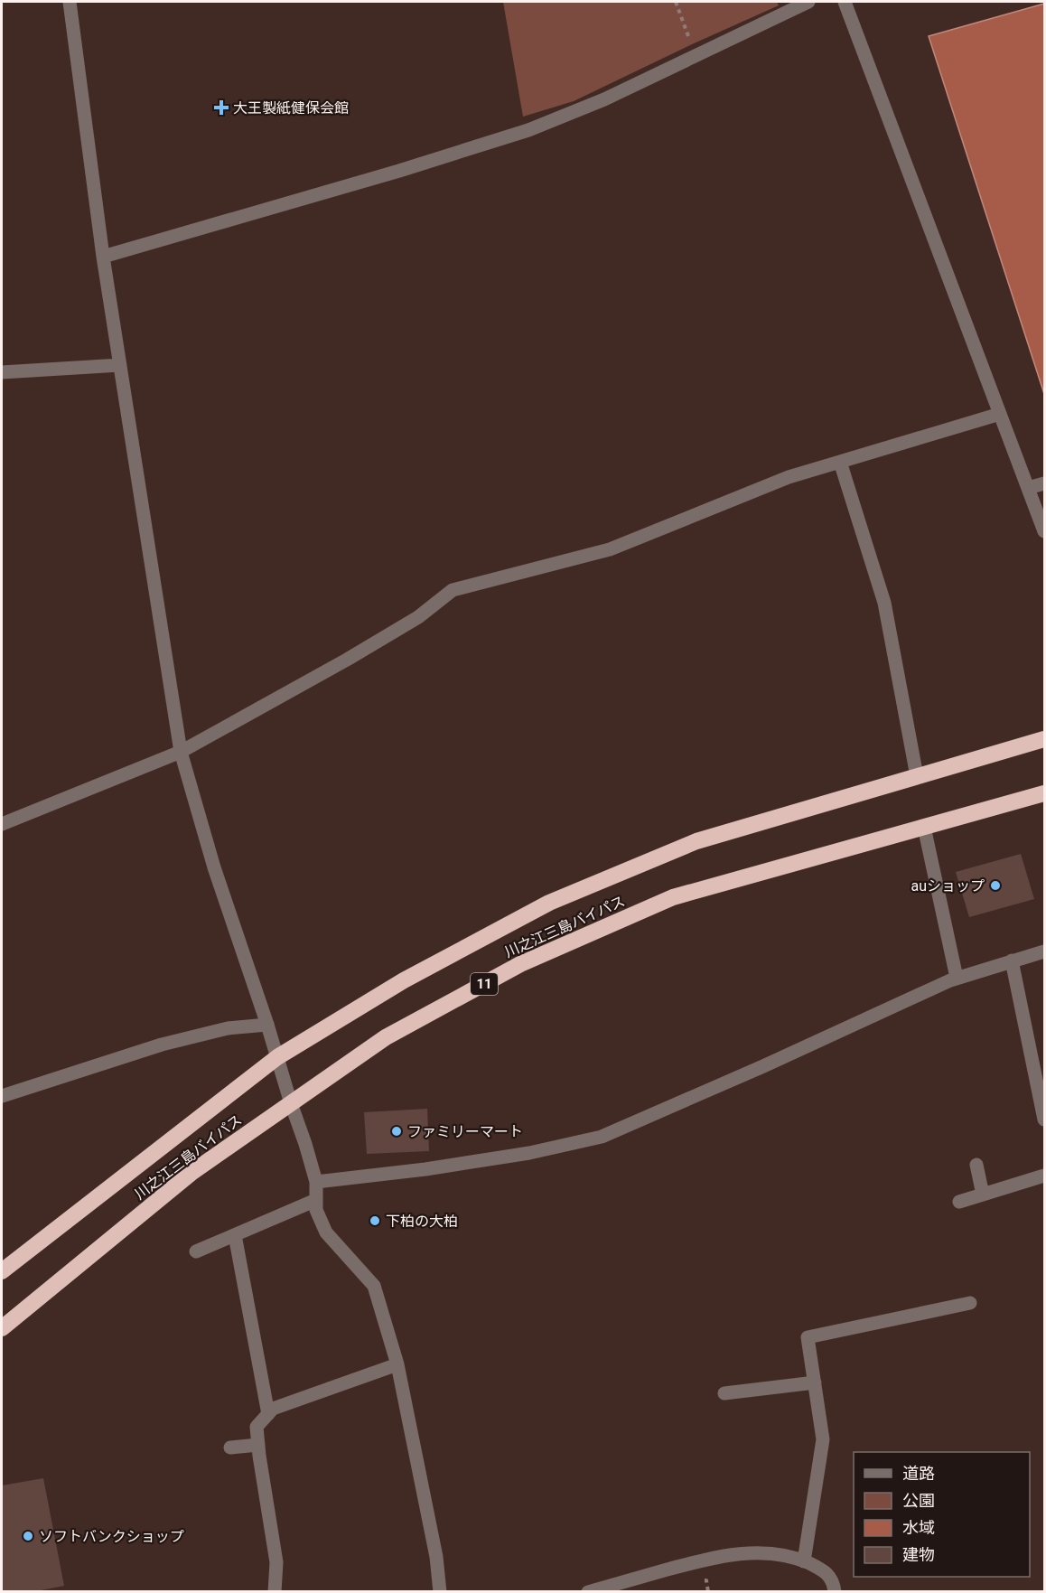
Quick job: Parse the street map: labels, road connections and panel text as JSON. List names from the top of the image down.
{
  "streets": {
    "highway": ["川之江三島バイパス", "11"]
  },
  "places": {
    "health": ["大王製紙健保会館"],
    "other": [
      "auショップ",
      "ファミリーマート",
      "下柏の大柏",
      "ソフトバンクショップ"
    ]
  },
  "legend": [
    "道路",
    "公園",
    "水域",
    "建物"
  ]
}
